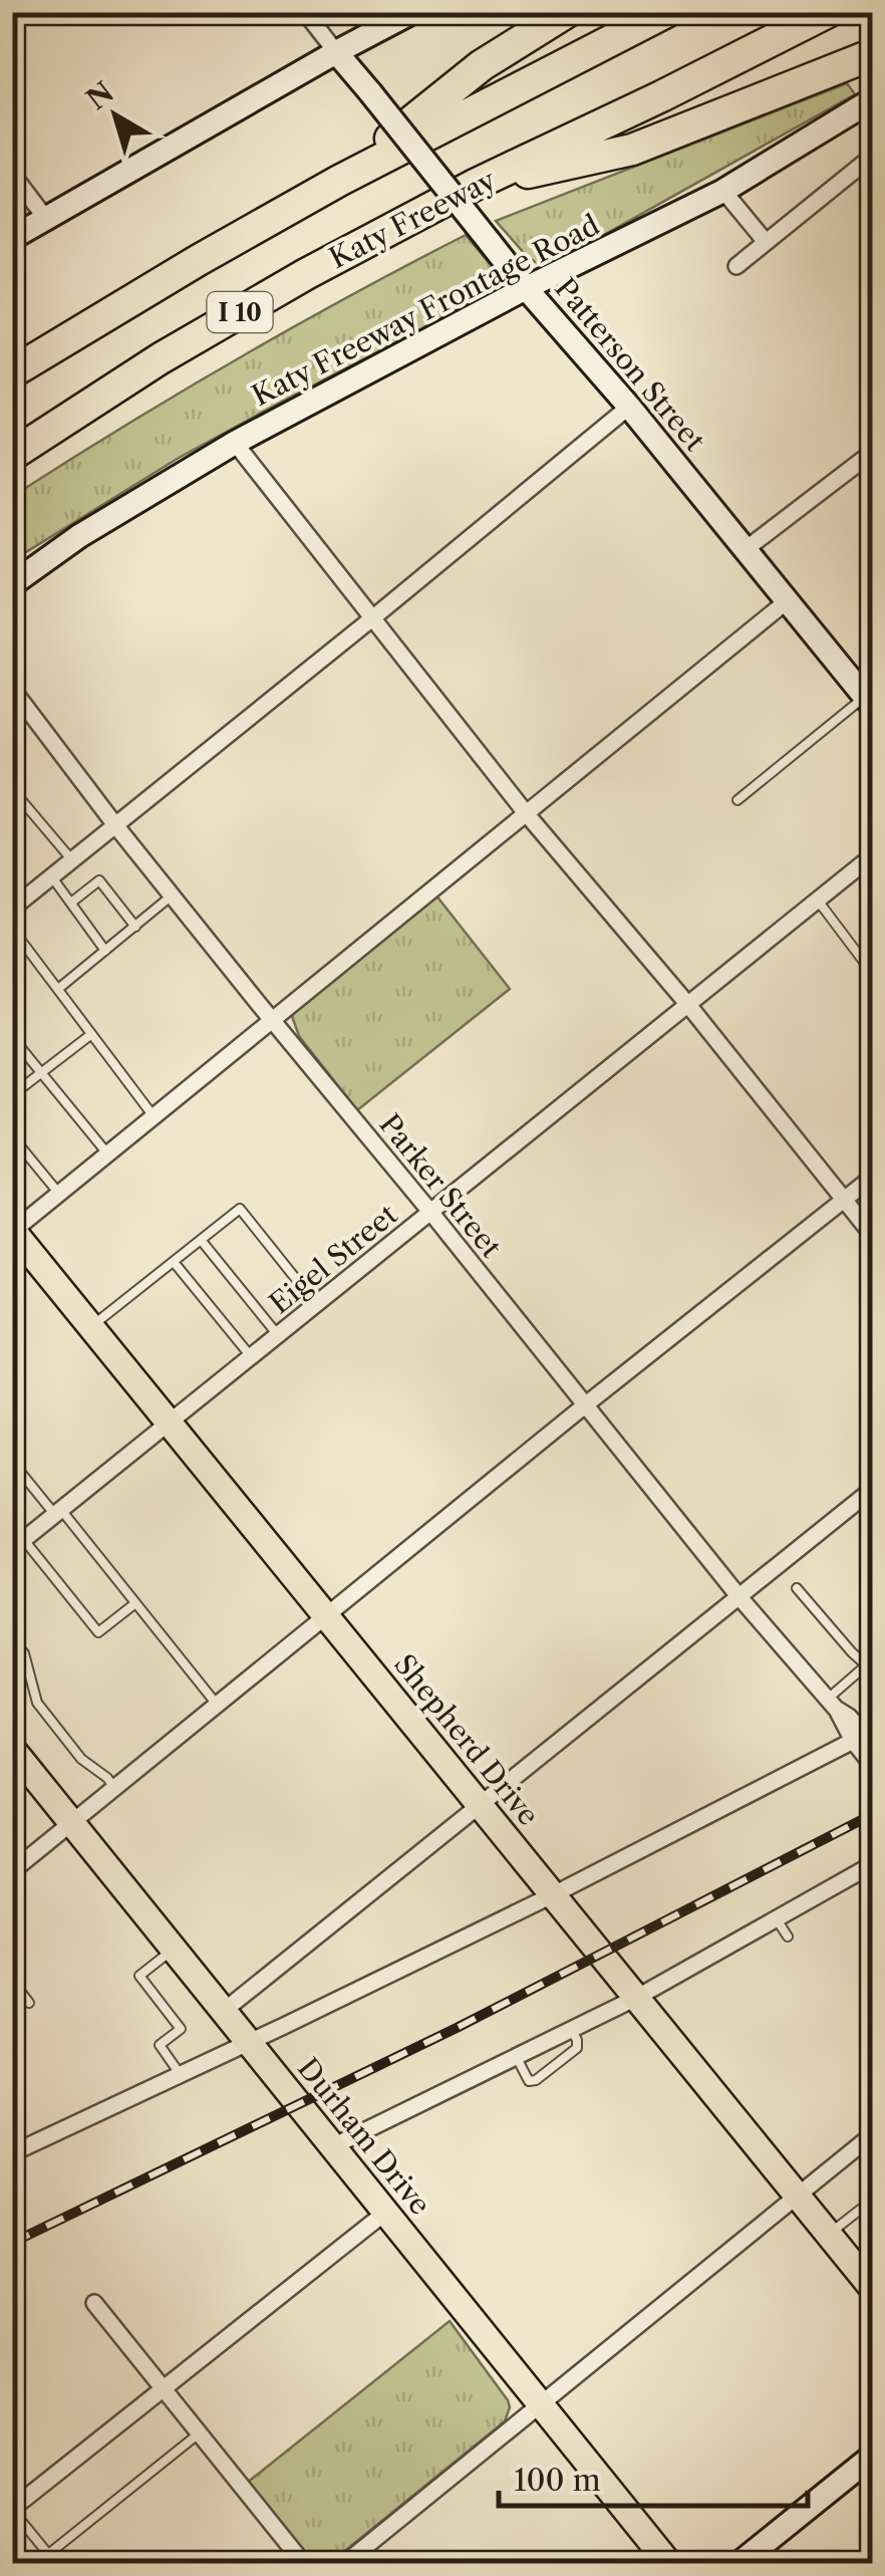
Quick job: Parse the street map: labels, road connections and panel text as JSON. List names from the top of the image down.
{
  "streets": {
    "highway": ["Katy Freeway", "I 10"],
    "main road": [
      "Katy Freeway Frontage Road",
      "Patterson Street",
      "Shepherd Drive",
      "Durham Drive"
    ],
    "street": ["Parker Street", "Eigel Street"]
  },
  "crossings": [
    ["Katy Freeway Frontage Road", "Patterson Street"],
    ["Parker Street", "Eigel Street"],
    ["Eigel Street", "Shepherd Drive"]
  ],
  "scale_bar": "100 m",
  "north": "top left"
}
